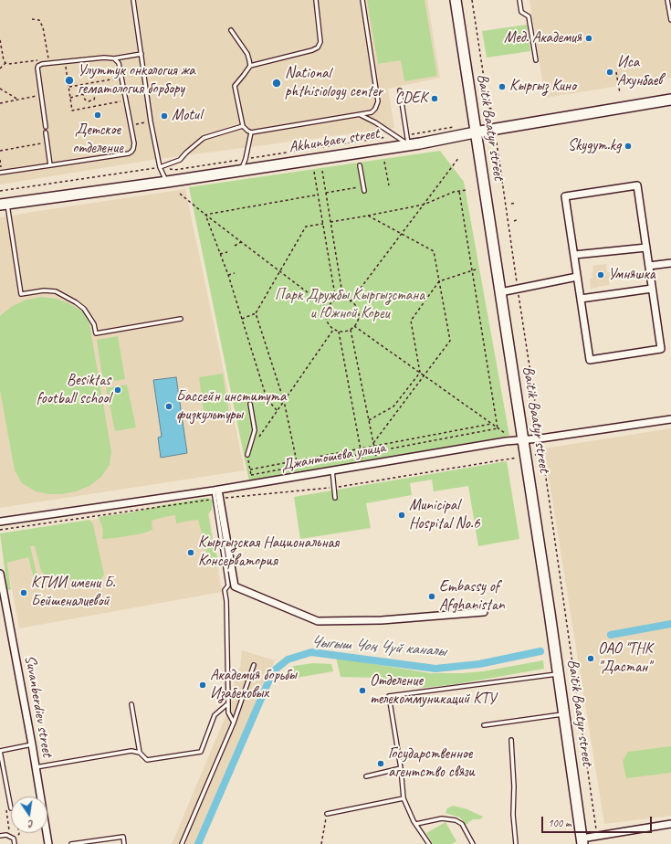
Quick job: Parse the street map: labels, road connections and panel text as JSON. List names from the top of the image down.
{
  "streets": {
    "main road": ["Baitik Baatyr street", "Akhunbaev street"],
    "street": ["Джантошева улица", "Suvanberdiev street"]
  },
  "crossings": [
    ["Baitik Baatyr street", "Akhunbaev street"],
    ["Baitik Baatyr street", "Джантошева улица"]
  ],
  "water": ["Чыгыш Чоң Чүй каналы"],
  "parks": ["Парк Дружбы Кыргызстана и Южной Кореи"],
  "places": [
    "Мед. Академия",
    "Иса Ахунбаев",
    "Улуттук онкология жа гематология борбору",
    "National phthisiology center",
    "Кыргыз Кино",
    "CDEK",
    "Детское отделение",
    "Motul",
    "Skygym.kg",
    "Умняшка",
    "Besiktas football school",
    "Бассейн института физкультуры",
    "Municipal Hospital No.6",
    "Кыргызская Национальная Консерватория",
    "КГИИ имени Б. Бейшеналиевой",
    "Embassy of Afghanistan",
    "ОАО \"ТНК \"Дастан\"",
    "Академия борьбы Изабековых",
    "Отделение телекоммуникаций КТУ",
    "Государственное агентство связи"
  ],
  "scale_bar": "100 m",
  "north": "bottom"
}
